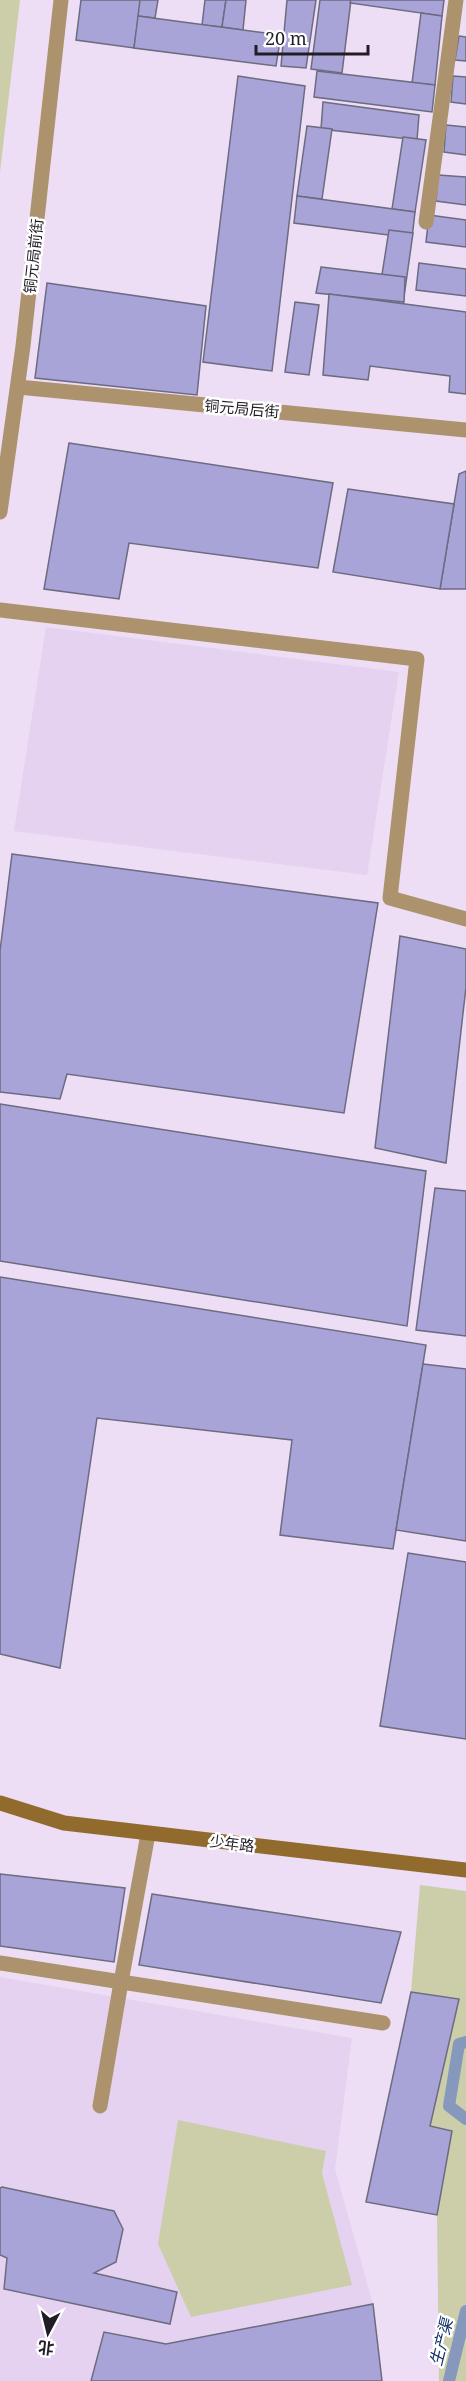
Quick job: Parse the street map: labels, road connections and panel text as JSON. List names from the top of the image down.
{
  "streets": {
    "main road": ["少年路"],
    "street": ["铜元局前街", "铜元局后街"]
  },
  "crossings": [
    ["铜元局前街", "铜元局后街"]
  ],
  "water": ["生产渠"],
  "scale_bar": "20 m",
  "north": "bottom"
}
